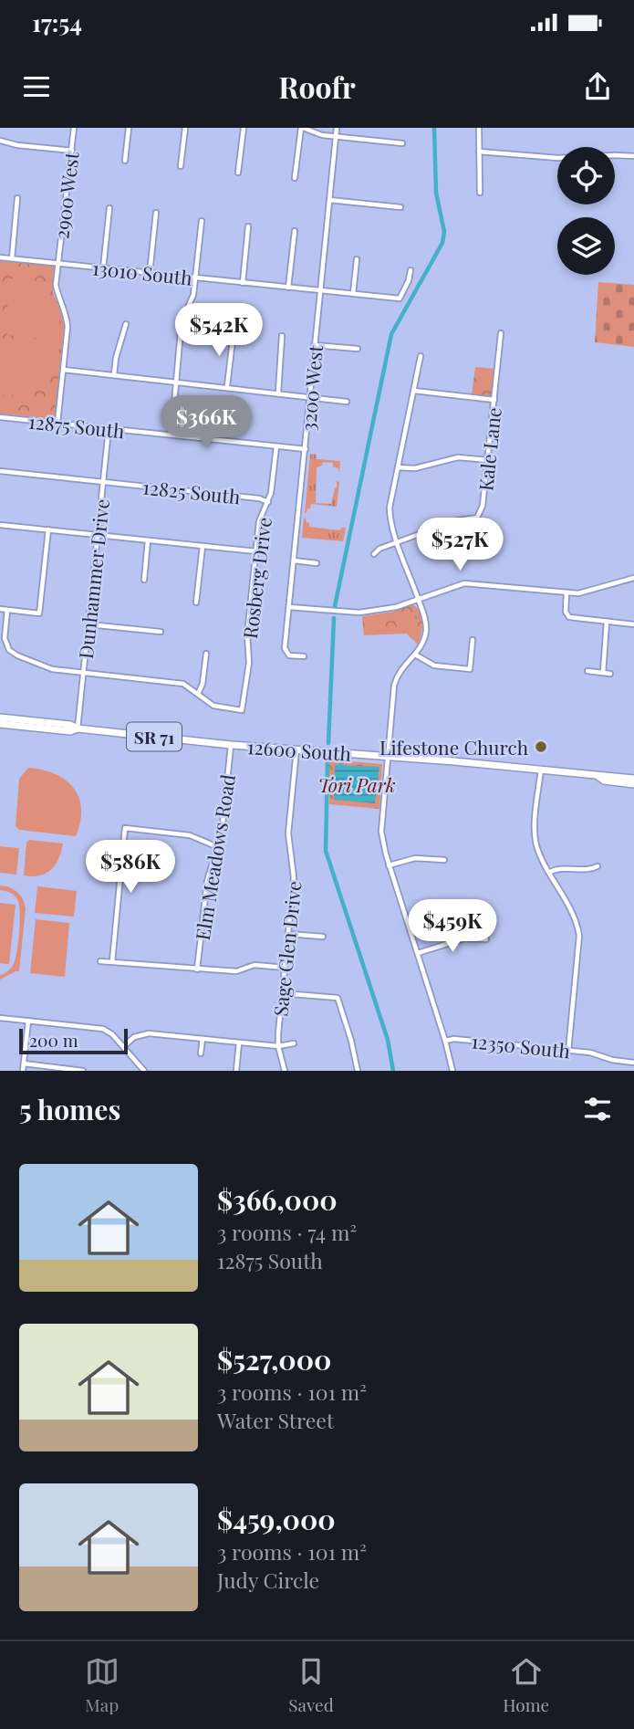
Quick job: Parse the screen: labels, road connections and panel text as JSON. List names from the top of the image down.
{
  "streets": {
    "main road": ["SR 71", "12600 South"],
    "street": [
      "2900 West",
      "13010 South",
      "3200 West",
      "12875 South",
      "Kale Lane",
      "12825 South",
      "Rosberg Drive",
      "Dunhammer Drive",
      "Elm Meadows Road",
      "Sage Glen Drive",
      "12350 South"
    ]
  },
  "crossings": [
    ["2900 West", "13010 South"],
    ["2900 West", "12875 South"],
    ["13010 South", "3200 West"],
    ["3200 West", "12875 South"],
    ["12875 South", "Rosberg Drive"],
    ["12875 South", "Dunhammer Drive"],
    ["12825 South", "Rosberg Drive"],
    ["12825 South", "Dunhammer Drive"],
    ["Dunhammer Drive", "12600 South"],
    ["12600 South", "Elm Meadows Road"],
    ["12600 South", "Sage Glen Drive"]
  ],
  "parks": ["Tori Park"],
  "places": ["Lifestone Church"],
  "scale_bar": "200 m",
  "page": {
    "status": "17:54",
    "header": "Roofr",
    "price": [
      "$542K",
      "$366K",
      "$527K",
      "$586K",
      "$459K"
    ],
    "scale": "200 m",
    "heading": "5 homes",
    "list": [
      {
        "name": "$366,000",
        "note": "3 rooms · 74 m² · 12875 South"
      },
      {
        "name": "$527,000",
        "note": "3 rooms · 101 m² · Water Street"
      },
      {
        "name": "$459,000",
        "note": "3 rooms · 101 m² · Judy Circle"
      }
    ],
    "tabs": ["Map", "Saved", "Home"]
  }
}
